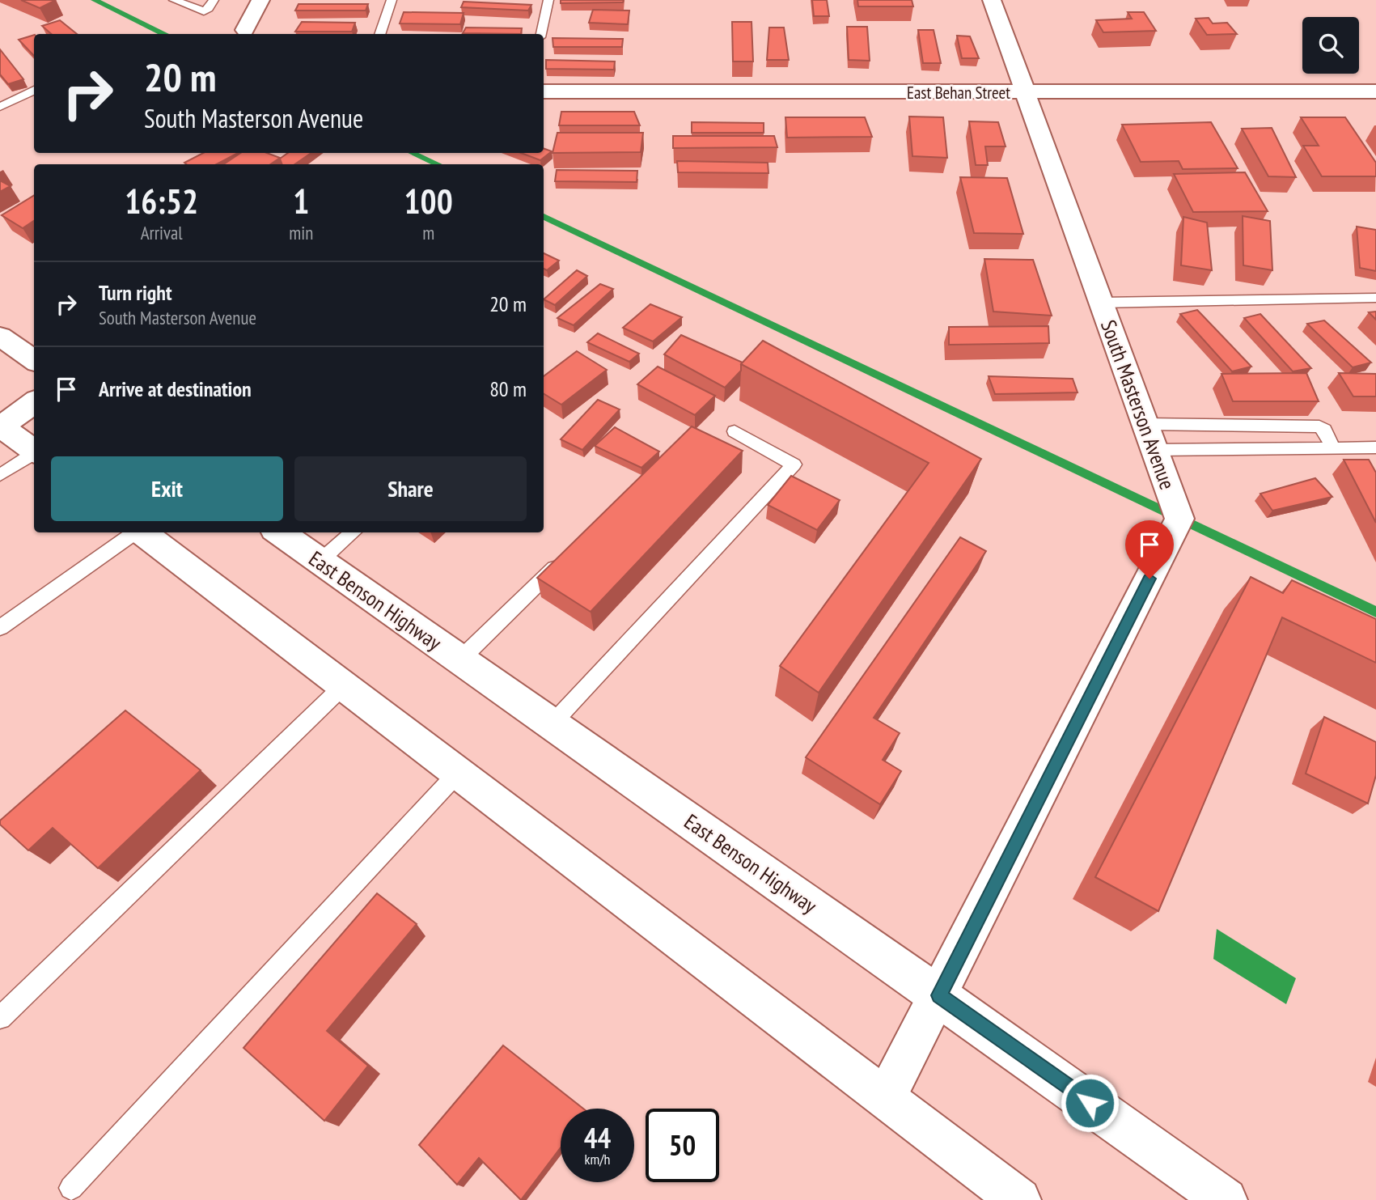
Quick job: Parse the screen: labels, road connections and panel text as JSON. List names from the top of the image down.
{
  "streets": {
    "street": ["East Behan Street", "South Masterson Avenue", "East Benson Highway"]
  },
  "crossings": [
    ["East Behan Street", "South Masterson Avenue"],
    ["South Masterson Avenue", "East Benson Highway"]
  ],
  "page": {
    "turn": ["20 m", "South Masterson Avenue"],
    "eta": [
      "16:52",
      "Arrival",
      "1",
      "min",
      "100",
      "m"
    ],
    "list": [
      {
        "name": "Turn right",
        "note": "South Masterson Avenue",
        "value": "20 m"
      },
      {
        "name": "Arrive at destination",
        "value": "80 m"
      }
    ],
    "buttons": ["Exit", "Share"],
    "speed": "44 km/h",
    "limit": "50"
  }
}
